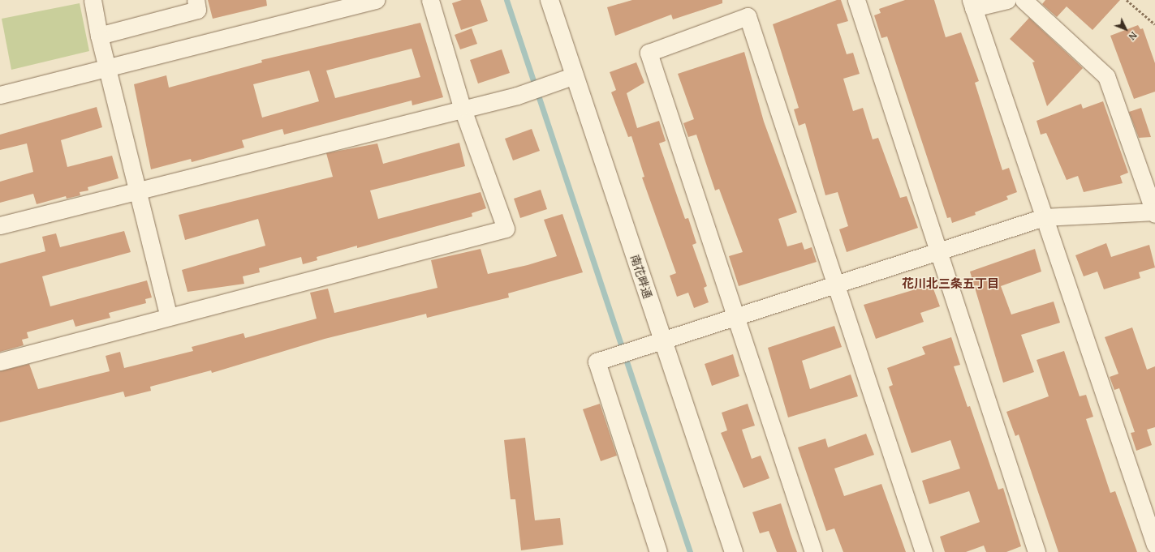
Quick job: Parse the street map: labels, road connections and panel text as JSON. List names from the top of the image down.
{
  "streets": {
    "street": ["南花畔通"]
  },
  "districts": ["花川北三条五丁目"],
  "north": "bottom right"
}
